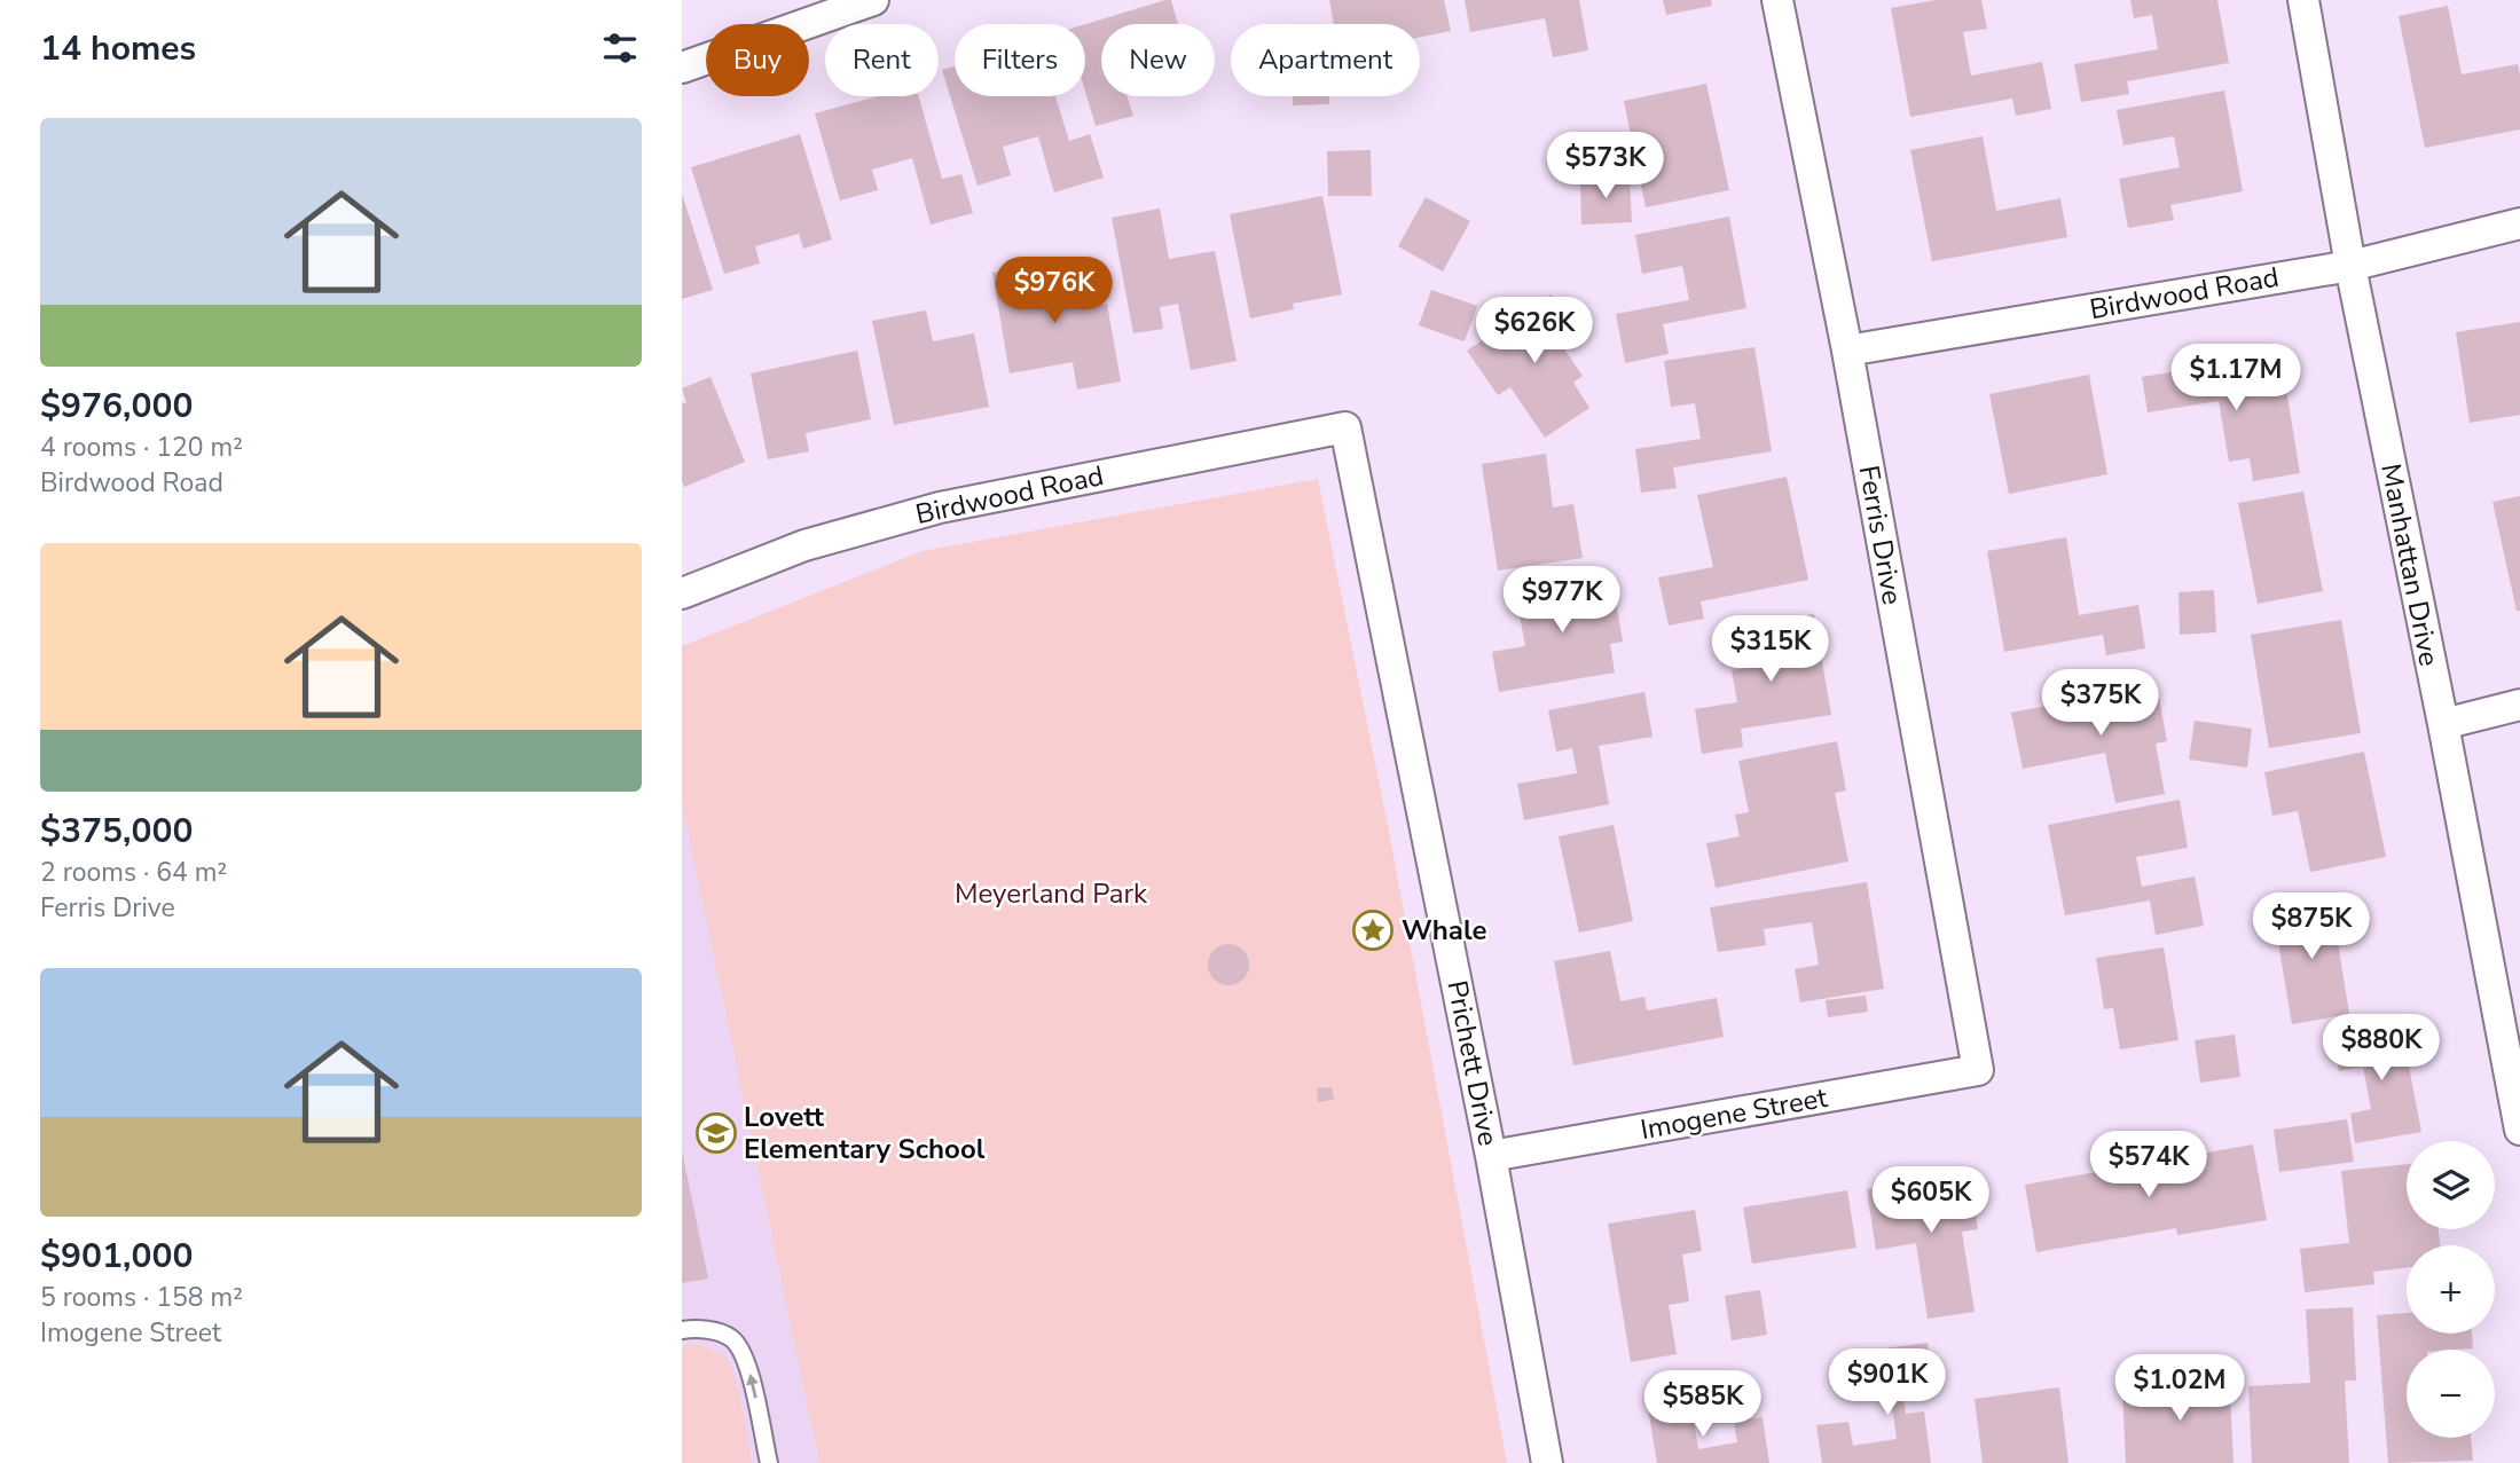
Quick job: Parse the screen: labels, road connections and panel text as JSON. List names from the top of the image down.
{
  "streets": {
    "street": [
      "Birdwood Road",
      "Ferris Drive",
      "Manhattan Drive",
      "Prichett Drive",
      "Imogene Street"
    ]
  },
  "crossings": [
    ["Birdwood Road", "Ferris Drive"],
    ["Birdwood Road", "Manhattan Drive"],
    ["Birdwood Road", "Prichett Drive"],
    ["Ferris Drive", "Imogene Street"],
    ["Prichett Drive", "Imogene Street"]
  ],
  "parks": ["Meyerland Park"],
  "places": {
    "place": ["Whale"],
    "school or university": ["Lovett Elementary School"]
  },
  "page": {
    "heading": "14 homes",
    "chip": [
      "Buy",
      "Rent",
      "Filters",
      "New",
      "Apartment"
    ],
    "list": [
      {
        "name": "$976,000",
        "note": "4 rooms · 120 m² · Birdwood Road"
      },
      {
        "name": "$375,000",
        "note": "2 rooms · 64 m² · Ferris Drive"
      },
      {
        "name": "$901,000",
        "note": "5 rooms · 158 m² · Imogene Street"
      }
    ],
    "price": [
      "$573K",
      "$976K",
      "$626K",
      "$1.17M",
      "$977K",
      "$315K",
      "$375K",
      "$875K",
      "$880K",
      "$574K",
      "$605K",
      "$901K",
      "$1.02M",
      "$585K"
    ],
    "map_buttons": ["+", "−"]
  }
}
